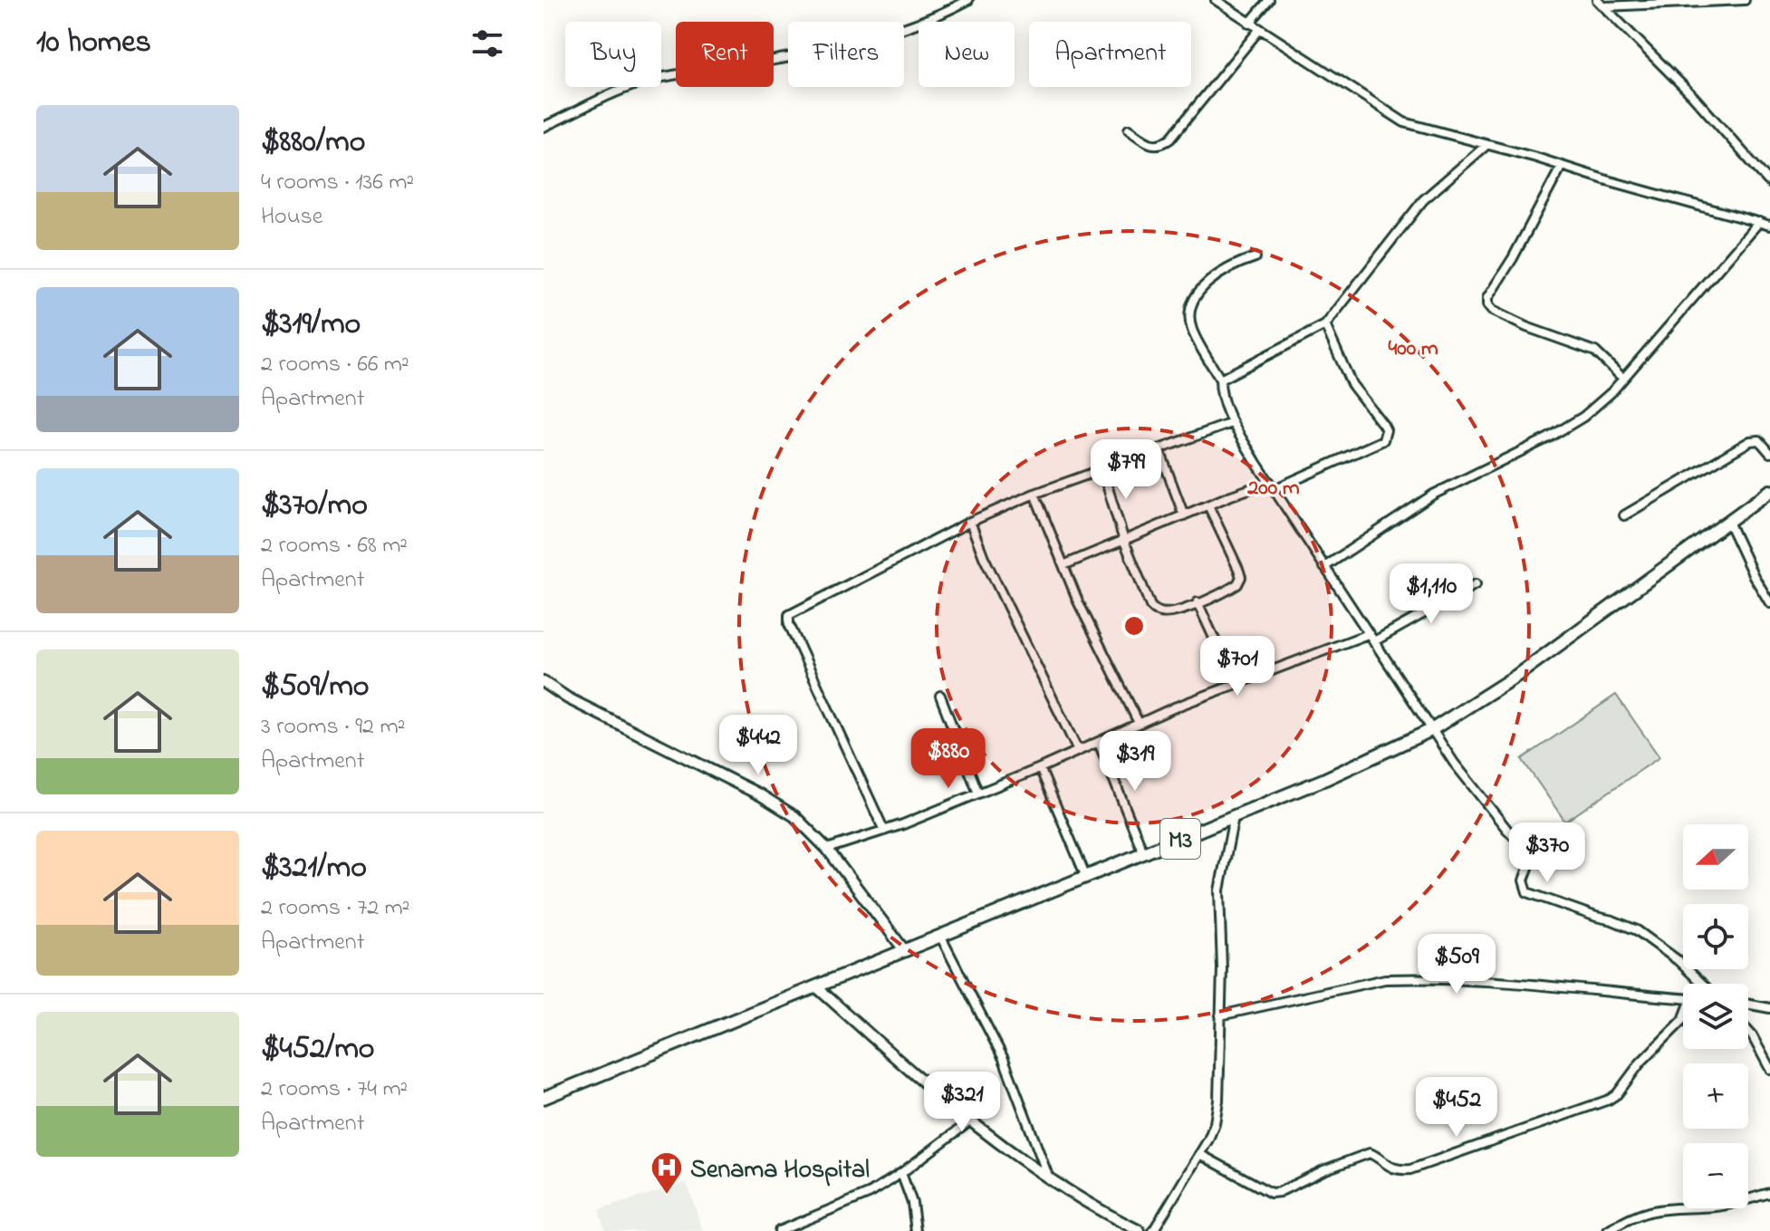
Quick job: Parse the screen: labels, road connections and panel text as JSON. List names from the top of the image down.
{
  "streets": {
    "main road": ["M3"]
  },
  "places": {
    "hospital": ["Senama Hospital"]
  },
  "north": "left",
  "page": {
    "heading": "10 homes",
    "chip": [
      "Buy",
      "Rent",
      "Filters",
      "New",
      "Apartment"
    ],
    "list": [
      {
        "name": "$880/mo",
        "note": "4 rooms · 136 m² · House"
      },
      {
        "name": "$319/mo",
        "note": "2 rooms · 66 m² · Apartment"
      },
      {
        "name": "$370/mo",
        "note": "2 rooms · 68 m² · Apartment"
      },
      {
        "name": "$509/mo",
        "note": "3 rooms · 92 m² · Apartment"
      },
      {
        "name": "$321/mo",
        "note": "2 rooms · 72 m² · Apartment"
      },
      {
        "name": "$452/mo",
        "note": "2 rooms · 74 m² · Apartment"
      }
    ],
    "price": [
      "$799",
      "$1,110",
      "$701",
      "$442",
      "$880",
      "$319",
      "$370",
      "$509",
      "$321",
      "$452"
    ],
    "map_buttons": ["+", "−"]
  },
  "rings": ["400 m", "200 m"]
}
